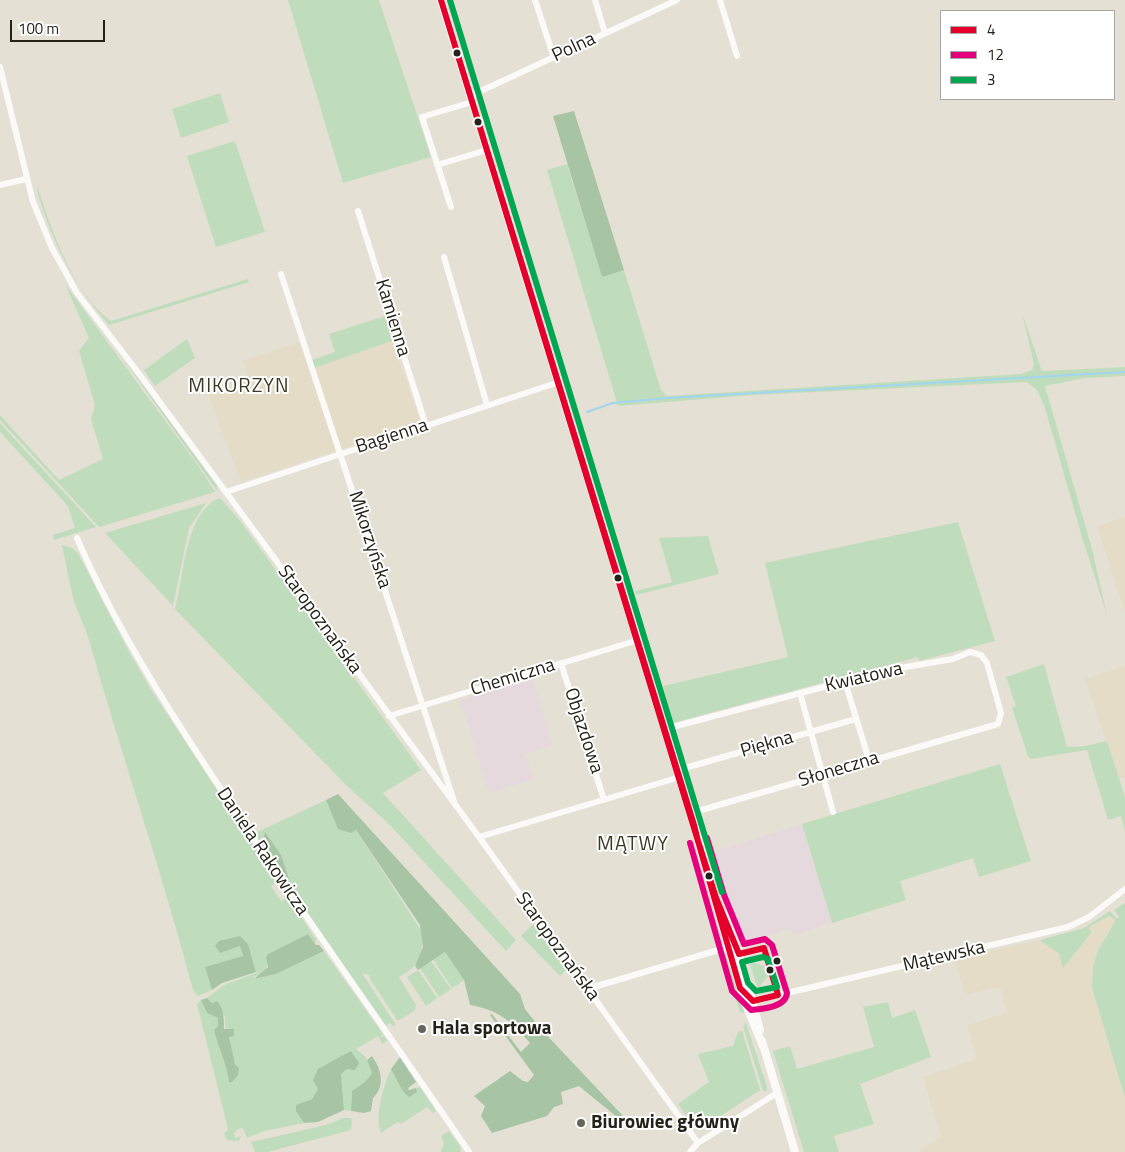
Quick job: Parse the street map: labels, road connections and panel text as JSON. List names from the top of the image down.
{
  "streets": {
    "street": [
      "Polna",
      "Kamienna",
      "Bagienna",
      "Mikorzyńska",
      "Staropoznańska",
      "Chemiczna",
      "Kwiatowa",
      "Objazdowa",
      "Piękna",
      "Słoneczna",
      "Daniela Rakowicza",
      "Mątewska"
    ]
  },
  "crossings": [
    ["Kamienna", "Bagienna"],
    ["Bagienna", "Mikorzyńska"],
    ["Bagienna", "Staropoznańska"],
    ["Mikorzyńska", "Staropoznańska"],
    ["Mikorzyńska", "Chemiczna"],
    ["Staropoznańska", "Chemiczna"],
    ["Staropoznańska", "Objazdowa"],
    ["Chemiczna", "Objazdowa"],
    ["Kwiatowa", "Słoneczna"],
    ["Objazdowa", "Piękna"]
  ],
  "districts": ["MIKORZYN", "MĄTWY"],
  "places": ["Hala sportowa", "Biurowiec główny"],
  "lines": ["transit line 4", "transit line 3", "transit line 12"],
  "legend": ["4", "12", "3"],
  "scale_bar": "100 m"
}
